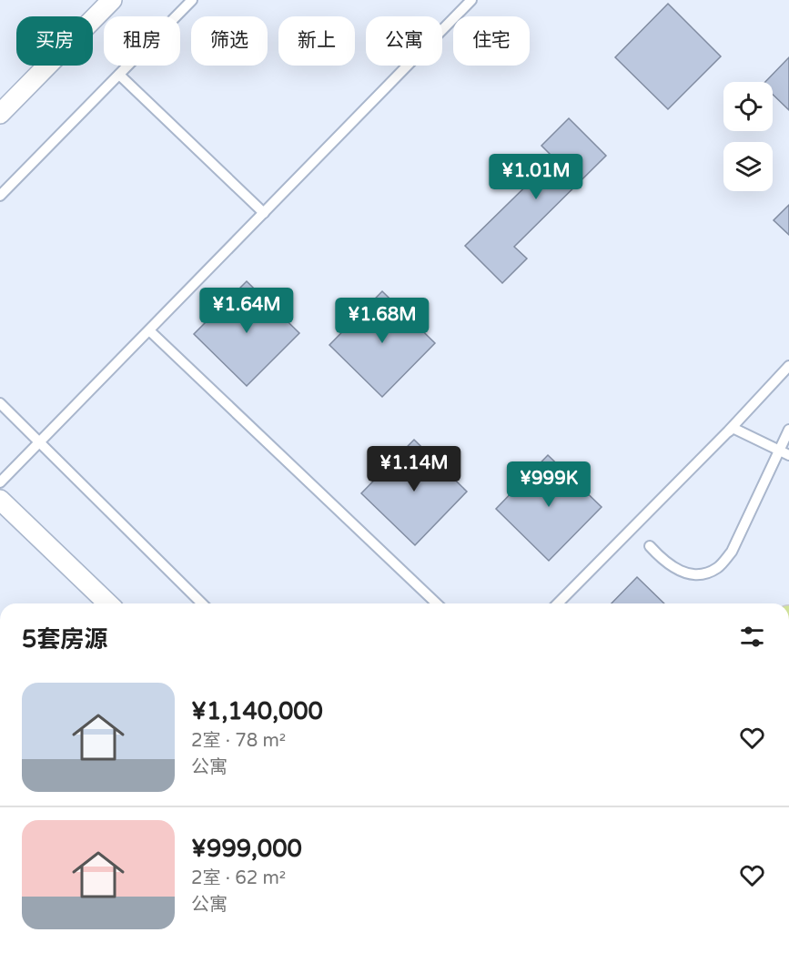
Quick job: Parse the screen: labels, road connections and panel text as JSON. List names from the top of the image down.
{
  "page": {
    "chip": [
      "买房",
      "租房",
      "筛选",
      "新上",
      "公寓",
      "住宅"
    ],
    "price": [
      "¥1.01M",
      "¥1.64M",
      "¥1.68M",
      "¥1.14M",
      "¥999K"
    ],
    "heading": "5套房源",
    "list": [
      {
        "name": "¥1,140,000",
        "note": "2室 · 78 m² · 公寓"
      },
      {
        "name": "¥999,000",
        "note": "2室 · 62 m² · 公寓"
      }
    ]
  }
}
